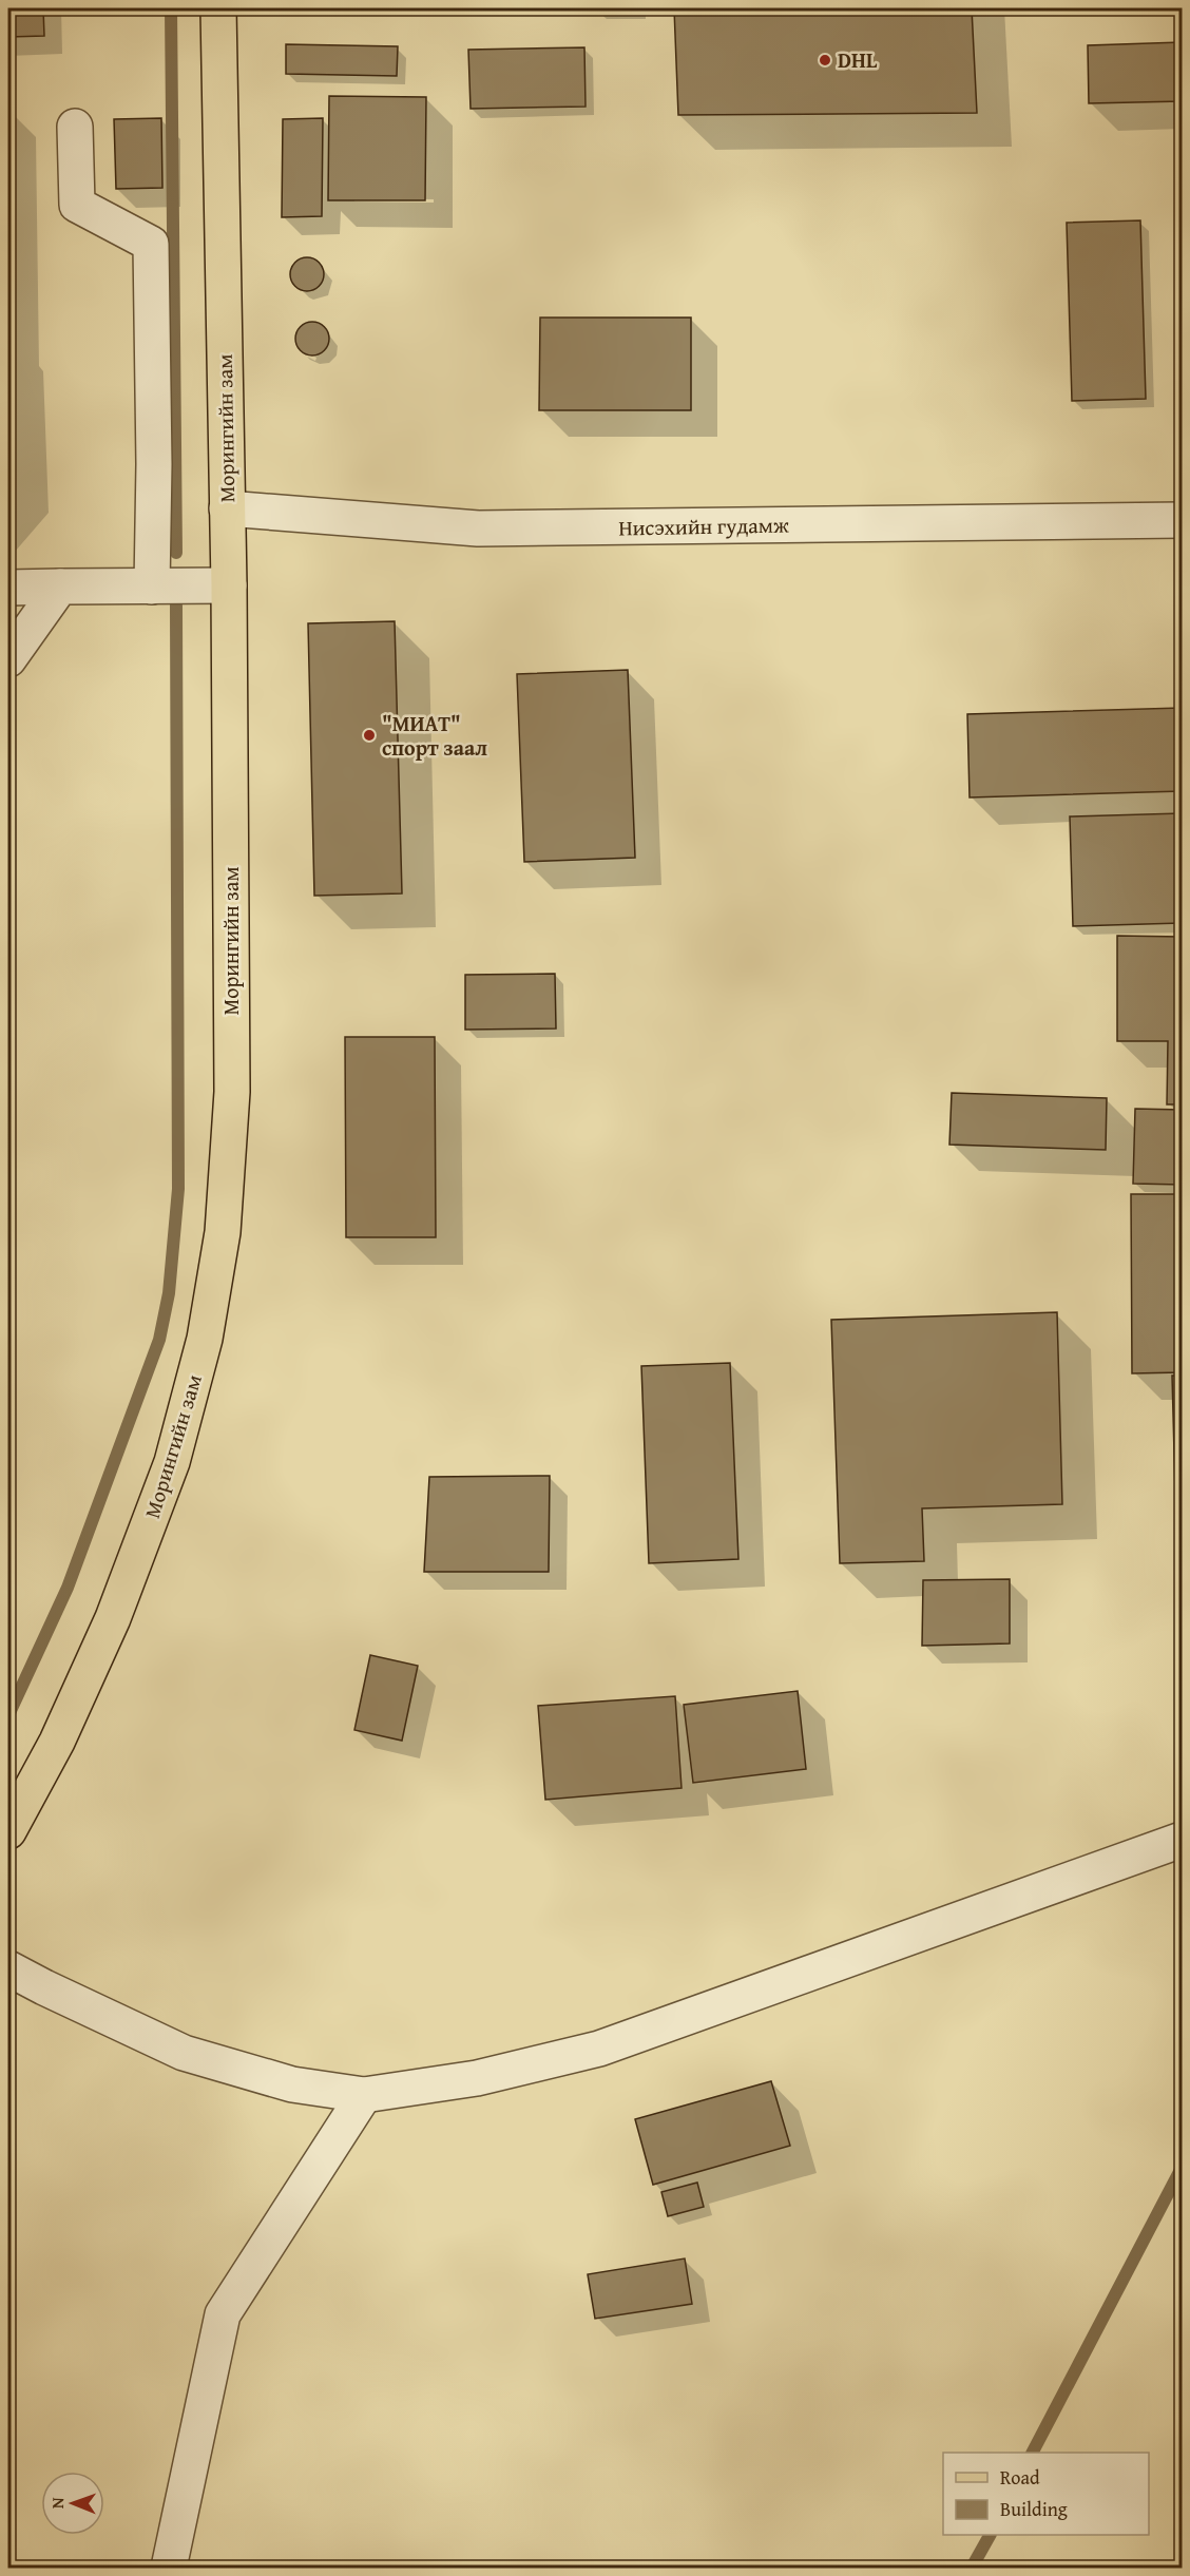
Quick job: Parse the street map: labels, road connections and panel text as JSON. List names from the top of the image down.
{
  "streets": {
    "main road": ["Морингийн зам"],
    "street": ["Нисэхийн гудамж"]
  },
  "crossings": [
    ["Морингийн зам", "Нисэхийн гудамж"]
  ],
  "places": ["DHL", "\"МИАТ\" спорт заал"],
  "legend": ["Road", "Building"],
  "north": "left"
}
